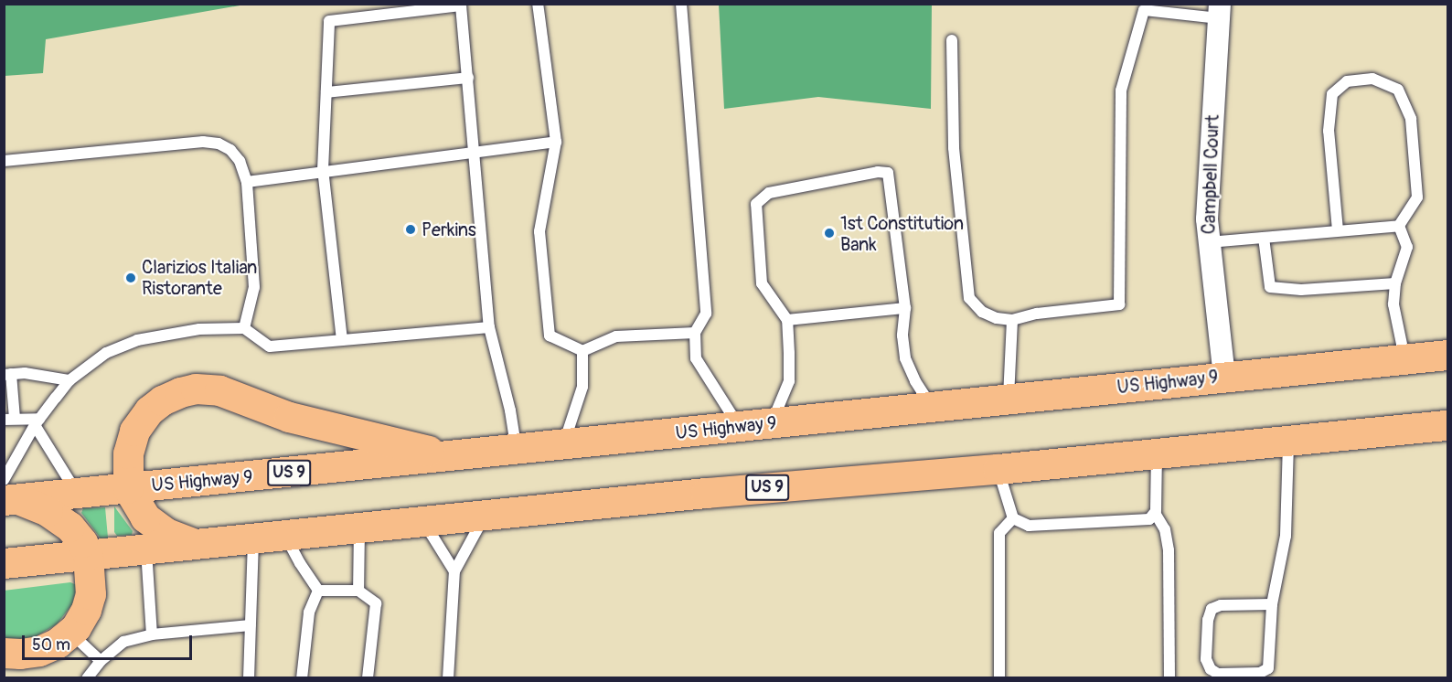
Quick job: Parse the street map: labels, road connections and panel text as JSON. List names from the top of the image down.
{
  "streets": {
    "highway": ["US Highway 9", "US 9"],
    "street": ["Campbell Court"]
  },
  "crossings": [
    ["Campbell Court", "US Highway 9"]
  ],
  "places": ["Perkins", "1st Constitution Bank", "Clarizios Italian Ristorante"],
  "scale_bar": "50 m"
}
